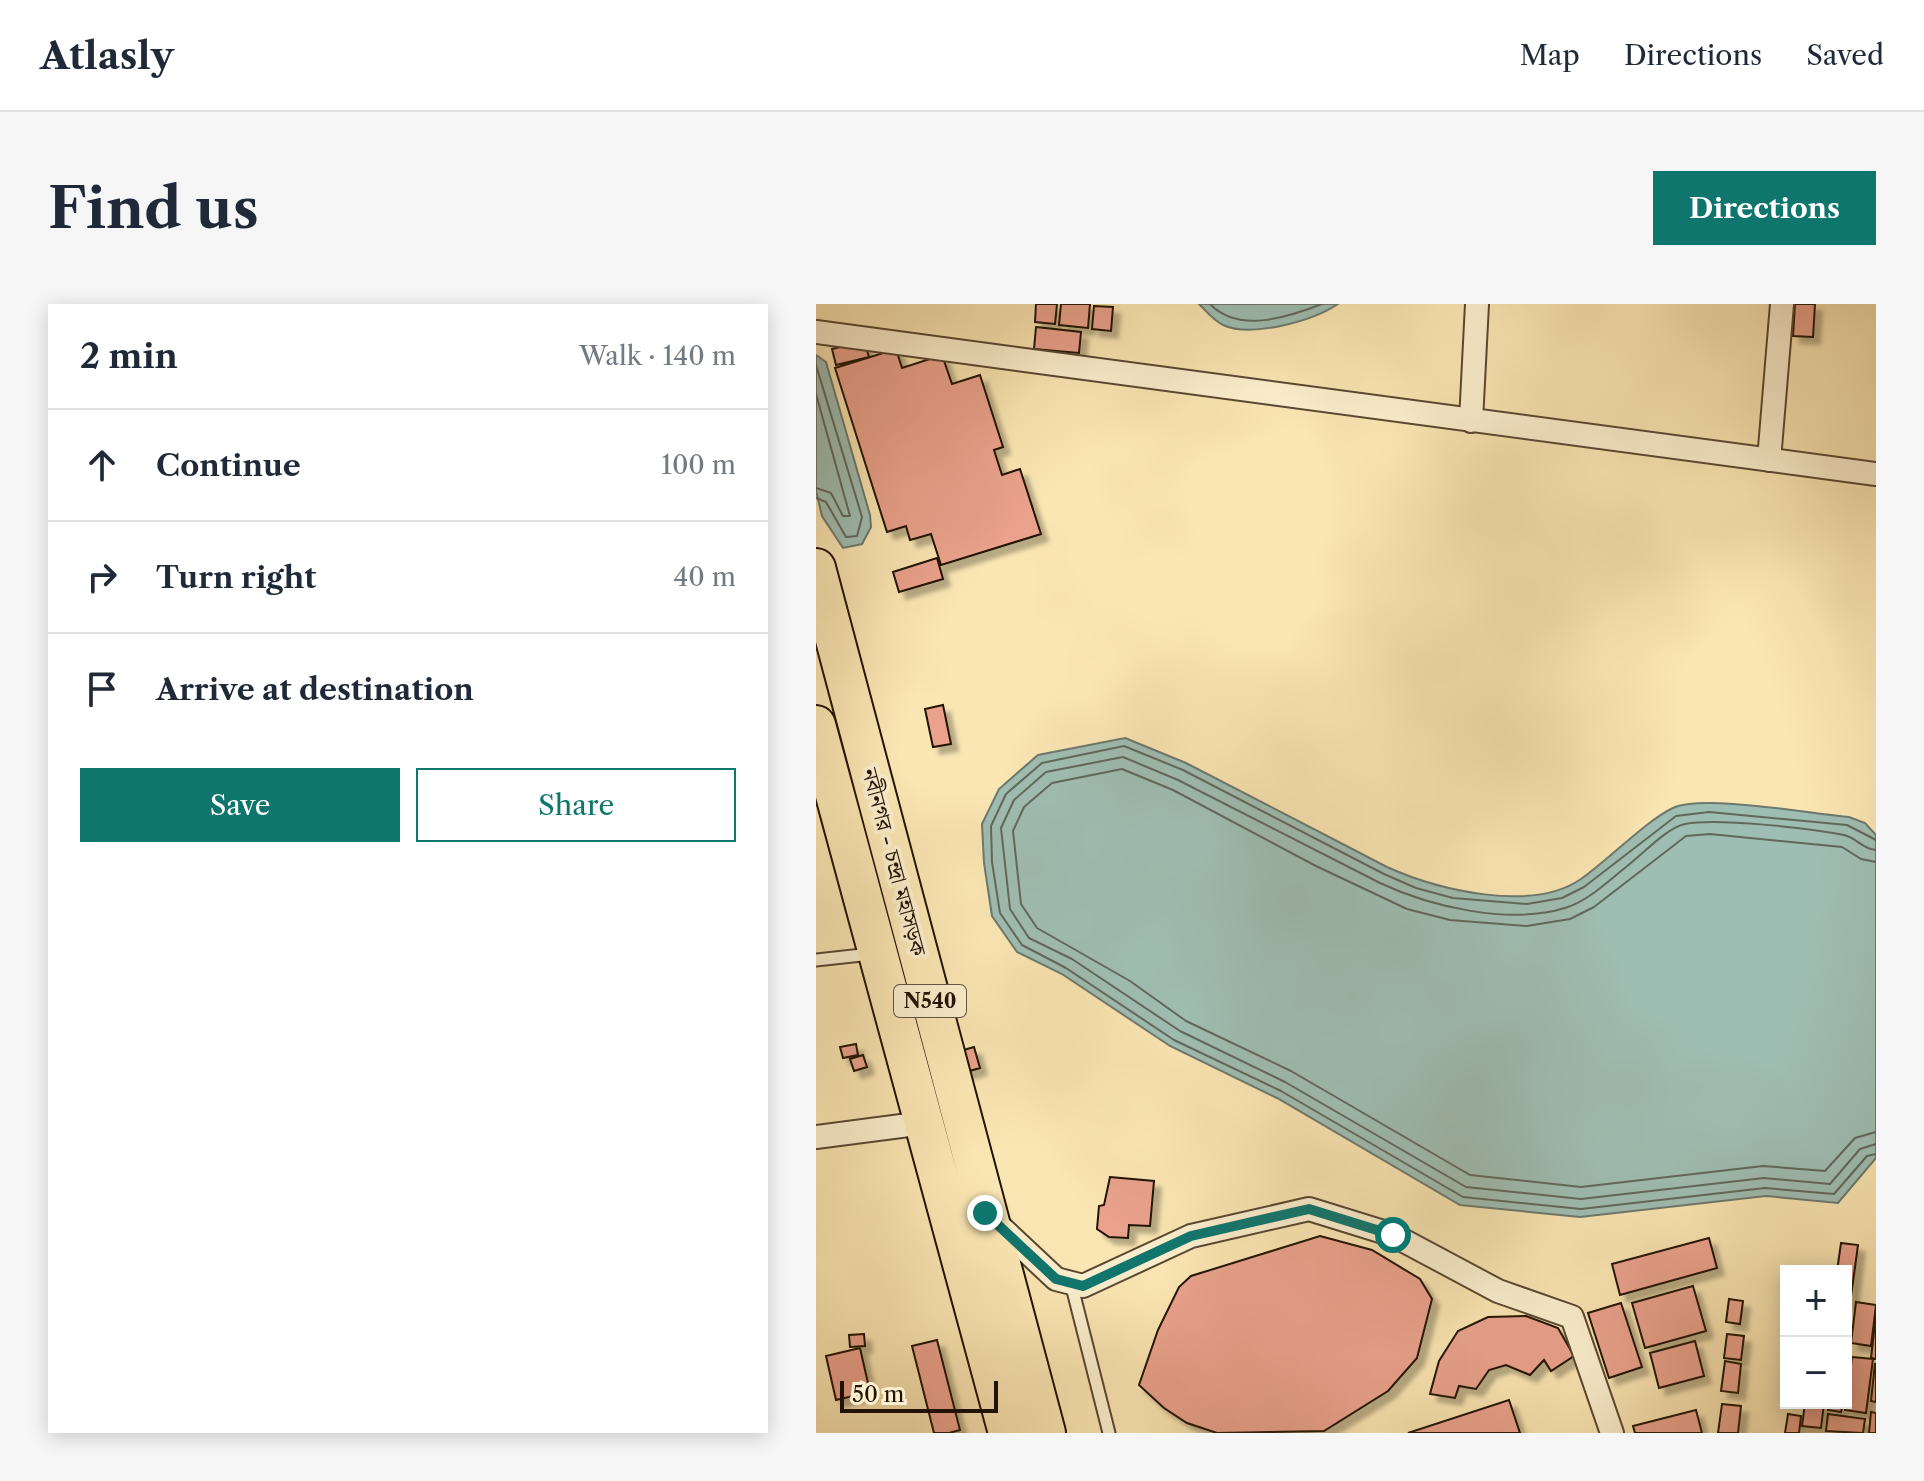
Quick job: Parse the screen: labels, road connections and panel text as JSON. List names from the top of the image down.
{
  "streets": {
    "highway": ["নবীনগর - চন্দ্রা মহাসড়ক", "N540"]
  },
  "scale_bar": "50 m",
  "page": {
    "header": "Atlasly",
    "nav": ["Map", "Directions", "Saved"],
    "buttons": [
      "Directions",
      ["Save", "Share"]
    ],
    "title": "Find us",
    "heading": ["2 min", "Walk · 140 m"],
    "list": [
      ["Continue", "100 m"],
      ["Turn right", "40 m"],
      "Arrive at destination"
    ],
    "map_buttons": ["+", "−"],
    "scale": "50 m"
  }
}
